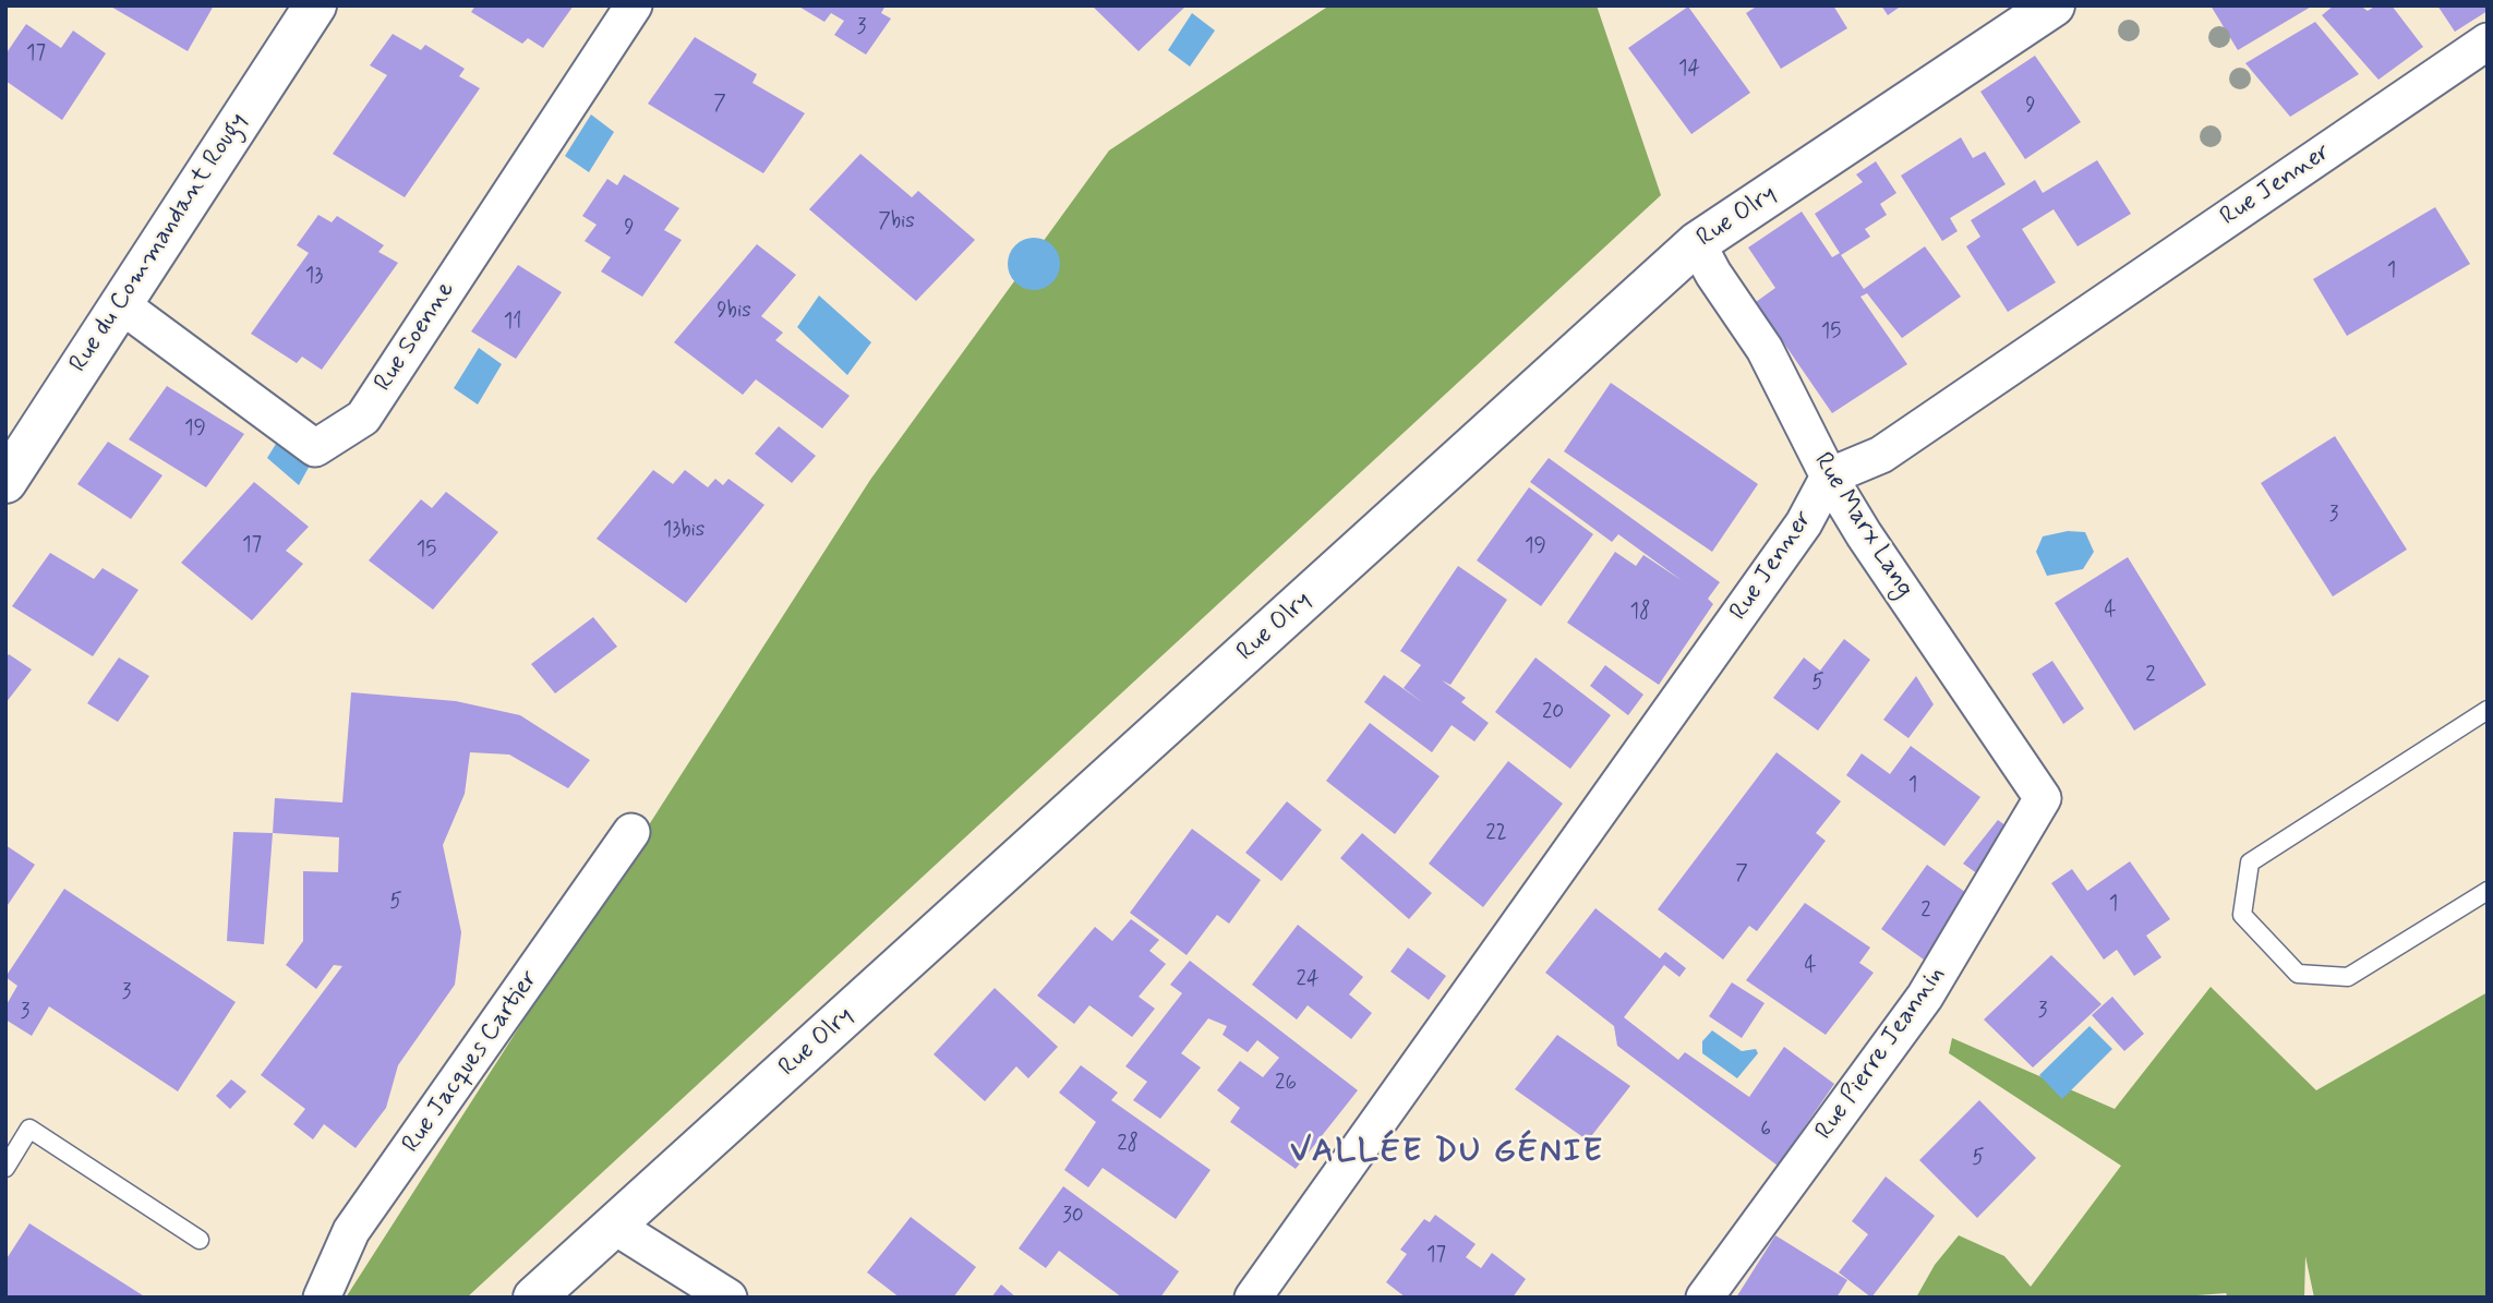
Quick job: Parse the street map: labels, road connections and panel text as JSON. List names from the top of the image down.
{
  "streets": {
    "street": [
      "Rue Jenner",
      "Rue Olry",
      "Rue du Commandant Rougy",
      "Rue Soenne",
      "Rue Marx Lang",
      "Rue Pierre Jeannin",
      "Rue Jacques Cartier"
    ]
  },
  "crossings": [
    ["Rue Jenner", "Rue Marx Lang"],
    ["Rue Olry", "Rue Marx Lang"],
    ["Rue du Commandant Rougy", "Rue Soenne"],
    ["Rue Marx Lang", "Rue Pierre Jeannin"]
  ],
  "districts": ["VALLÉE DU GÉNIE"],
  "house_numbers": [
    "3",
    "17",
    "14",
    "7",
    "9",
    "7bis",
    "9",
    "1",
    "13",
    "9bis",
    "11",
    "15",
    "19",
    "3",
    "13bis",
    "17",
    "19",
    "15",
    "4",
    "18",
    "2",
    "5",
    "20",
    "1",
    "22",
    "7",
    "5",
    "1",
    "2",
    "4",
    "24",
    "3",
    "3",
    "3",
    "26",
    "6",
    "28",
    "5",
    "30",
    "17"
  ]
}
